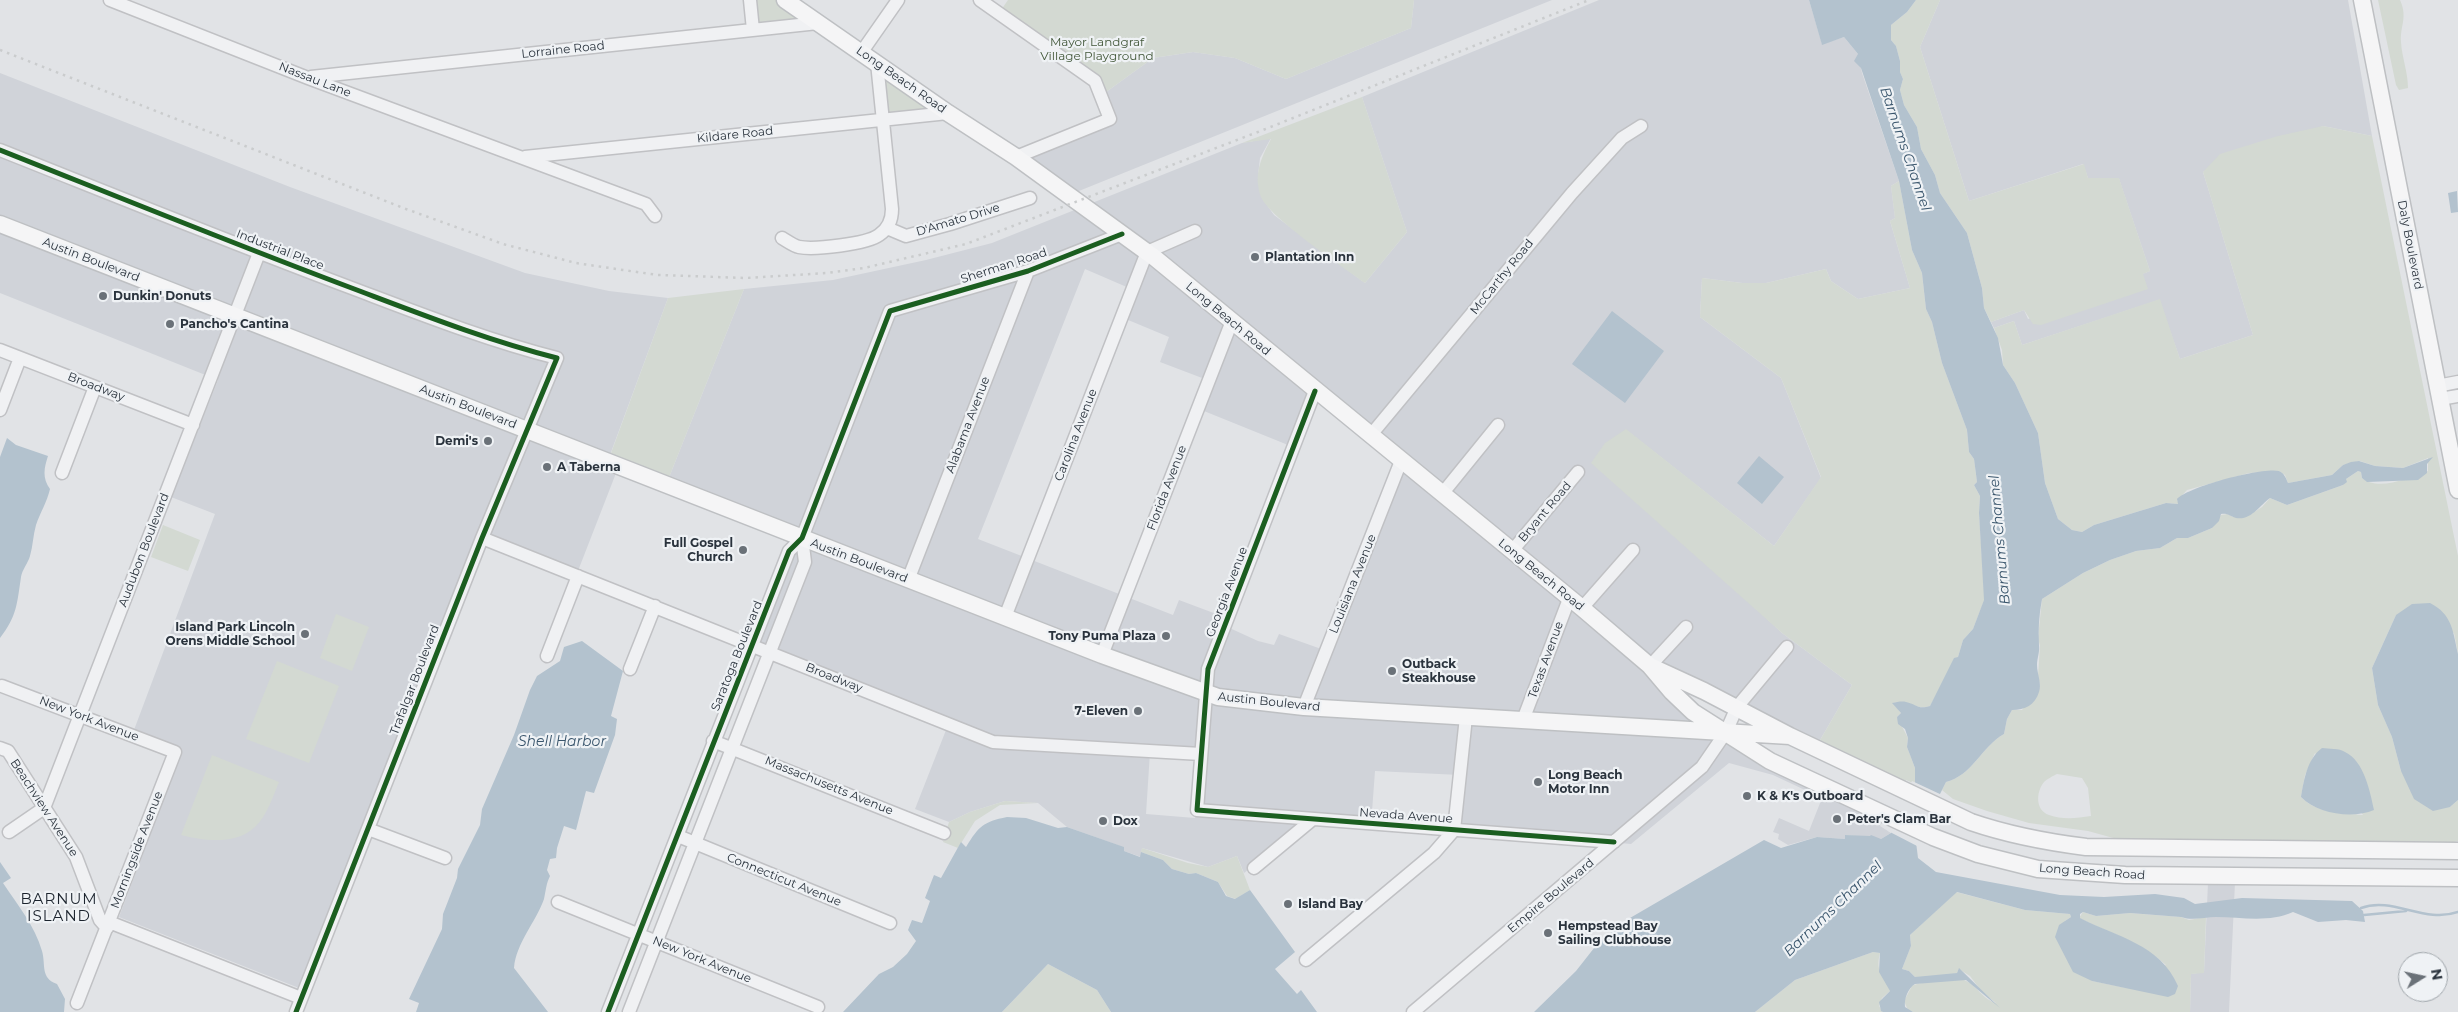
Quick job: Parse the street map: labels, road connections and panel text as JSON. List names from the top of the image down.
{
  "streets": {
    "main road": ["Long Beach Road", "Daly Boulevard", "Austin Boulevard"],
    "street": [
      "Lorraine Road",
      "Nassau Lane",
      "Kildare Road",
      "D'Amato Drive",
      "Industrial Place",
      "Sherman Road",
      "McCarthy Road",
      "Broadway",
      "Alabama Avenue",
      "Carolina Avenue",
      "Florida Avenue",
      "Bryant Road",
      "Audubon Boulevard",
      "Louisiana Avenue",
      "Georgia Avenue",
      "Saratoga Boulevard",
      "Texas Avenue",
      "Trafalgar Boulevard",
      "New York Avenue",
      "Massachusetts Avenue",
      "Beachview Avenue",
      "Nevada Avenue",
      "Morningside Avenue",
      "Connecticut Avenue",
      "Empire Boulevard"
    ]
  },
  "crossings": [
    ["Lorraine Road", "Nassau Lane"],
    ["Lorraine Road", "Long Beach Road"],
    ["Nassau Lane", "Kildare Road"],
    ["Long Beach Road", "Kildare Road"],
    ["Long Beach Road", "Austin Boulevard"],
    ["Long Beach Road", "Sherman Road"],
    ["Long Beach Road", "McCarthy Road"],
    ["Long Beach Road", "Carolina Avenue"],
    ["Long Beach Road", "Florida Avenue"],
    ["Long Beach Road", "Bryant Road"],
    ["Long Beach Road", "Louisiana Avenue"],
    ["Long Beach Road", "Georgia Avenue"],
    ["Long Beach Road", "Texas Avenue"],
    ["Long Beach Road", "Empire Boulevard"],
    ["Industrial Place", "Audubon Boulevard"],
    ["Industrial Place", "Trafalgar Boulevard"],
    ["Austin Boulevard", "Alabama Avenue"],
    ["Austin Boulevard", "Carolina Avenue"],
    ["Austin Boulevard", "Florida Avenue"],
    ["Austin Boulevard", "Audubon Boulevard"],
    ["Austin Boulevard", "Louisiana Avenue"],
    ["Austin Boulevard", "Georgia Avenue"],
    ["Austin Boulevard", "Saratoga Boulevard"],
    ["Austin Boulevard", "Texas Avenue"],
    ["Austin Boulevard", "Trafalgar Boulevard"],
    ["Austin Boulevard", "Empire Boulevard"],
    ["Sherman Road", "Alabama Avenue"],
    ["Sherman Road", "Saratoga Boulevard"],
    ["Broadway", "Audubon Boulevard"],
    ["Broadway", "Georgia Avenue"],
    ["Broadway", "Saratoga Boulevard"],
    ["Broadway", "Trafalgar Boulevard"],
    ["Audubon Boulevard", "New York Avenue"],
    ["Audubon Boulevard", "Beachview Avenue"],
    ["Georgia Avenue", "Nevada Avenue"],
    ["Saratoga Boulevard", "New York Avenue"],
    ["Saratoga Boulevard", "Massachusetts Avenue"],
    ["Saratoga Boulevard", "Connecticut Avenue"],
    ["New York Avenue", "Morningside Avenue"],
    ["Beachview Avenue", "Morningside Avenue"],
    ["Nevada Avenue", "Empire Boulevard"]
  ],
  "districts": ["BARNUM ISLAND"],
  "water": ["Barnums Channel", "Shell Harbor"],
  "parks": ["Mayor Landgraf Village Playground"],
  "places": [
    "Plantation Inn",
    "Dunkin' Donuts",
    "Pancho's Cantina",
    "Demi's",
    "A Taberna",
    "Full Gospel Church",
    "Island Park Lincoln Orens Middle School",
    "Tony Puma Plaza",
    "Outback Steakhouse",
    "7-Eleven",
    "Long Beach Motor Inn",
    "K & K's Outboard",
    "Peter's Clam Bar",
    "Dox",
    "Island Bay",
    "Hempstead Bay Sailing Clubhouse"
  ],
  "north": "right"
}
